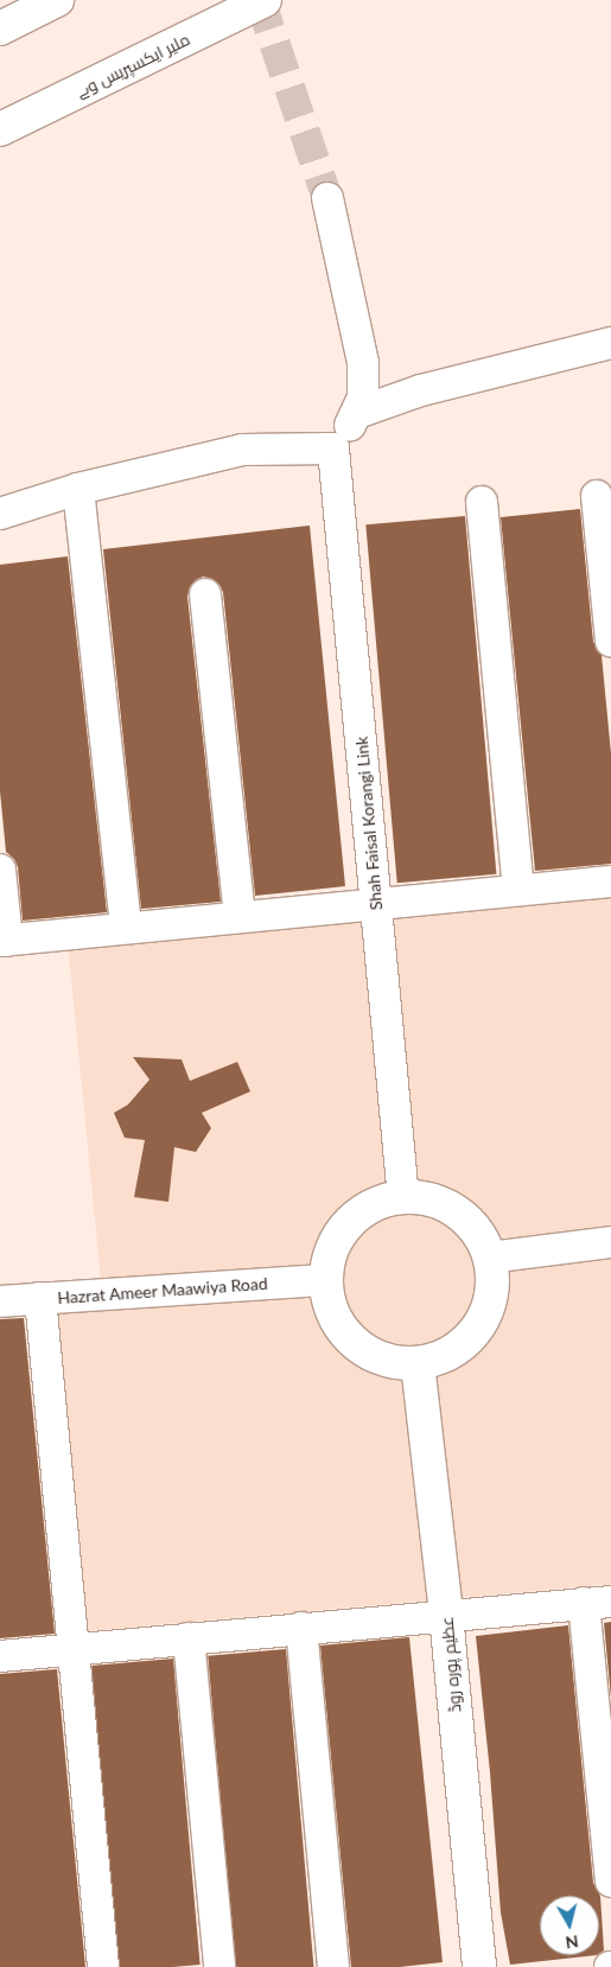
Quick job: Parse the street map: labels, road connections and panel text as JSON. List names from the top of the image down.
{
  "streets": {
    "main road": ["ملیر ایکسپریس وے", "عظیم پورہ روڈ"],
    "street": ["Shah Faisal Korangi Link", "Hazrat Ameer Maawiya Road"]
  },
  "crossings": [
    ["Shah Faisal Korangi Link", "Hazrat Ameer Maawiya Road"],
    ["Shah Faisal Korangi Link", "عظیم پورہ روڈ"],
    ["Hazrat Ameer Maawiya Road", "عظیم پورہ روڈ"]
  ],
  "north": "bottom"
}
